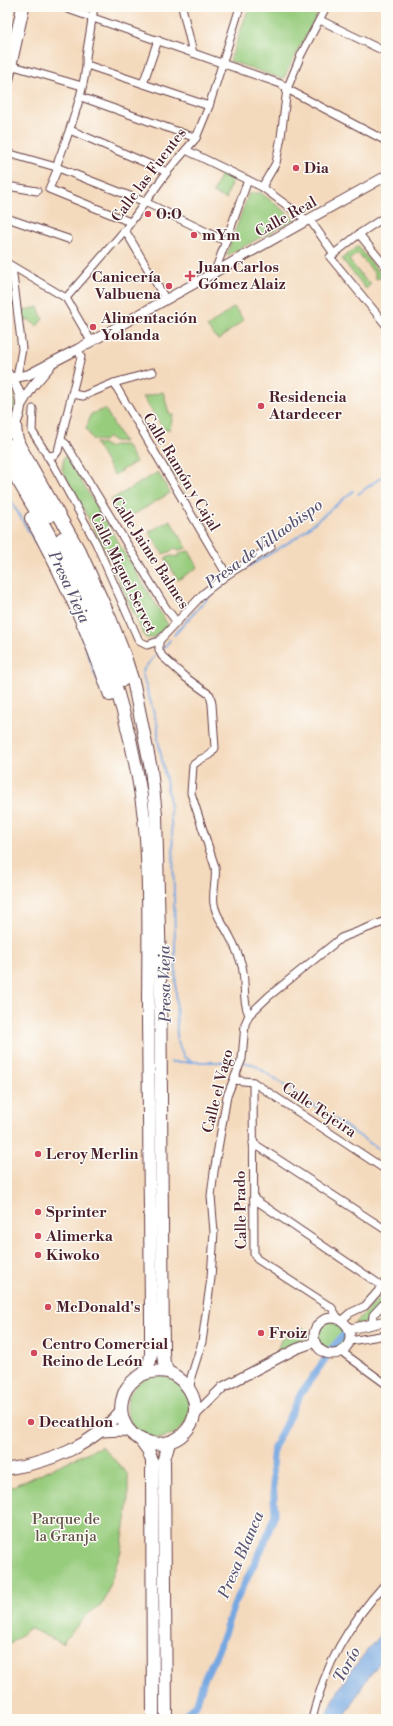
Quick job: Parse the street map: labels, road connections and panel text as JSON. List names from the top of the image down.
{
  "streets": {
    "street": [
      "Calle las Fuentes",
      "Calle Real",
      "Calle Ramón y Cajal",
      "Calle Jaime Balmes",
      "Calle Miguel Servet",
      "Calle el Vago",
      "Calle Tejeira",
      "Calle Prado"
    ]
  },
  "crossings": [
    ["Calle Ramón y Cajal", "Calle Jaime Balmes"],
    ["Calle Miguel Servet", "Calle el Vago"],
    ["Calle el Vago", "Calle Tejeira"],
    ["Calle Tejeira", "Calle Prado"]
  ],
  "water": [
    "Presa de Villaobispo",
    "Presa Vieja",
    "Presa Blanca",
    "Torío"
  ],
  "parks": ["Parque de la Granja"],
  "places": {
    "other": [
      "Dia",
      "0:0",
      "mYm",
      "Canicería Valbuena",
      "Alimentación Yolanda",
      "Residencia Atardecer",
      "Leroy Merlin",
      "Sprinter",
      "Alimerka",
      "Kiwoko",
      "McDonald's",
      "Froiz",
      "Centro Comercial Reino de León",
      "Decathlon"
    ],
    "health": ["Juan Carlos Gómez Alaiz"]
  }
}
